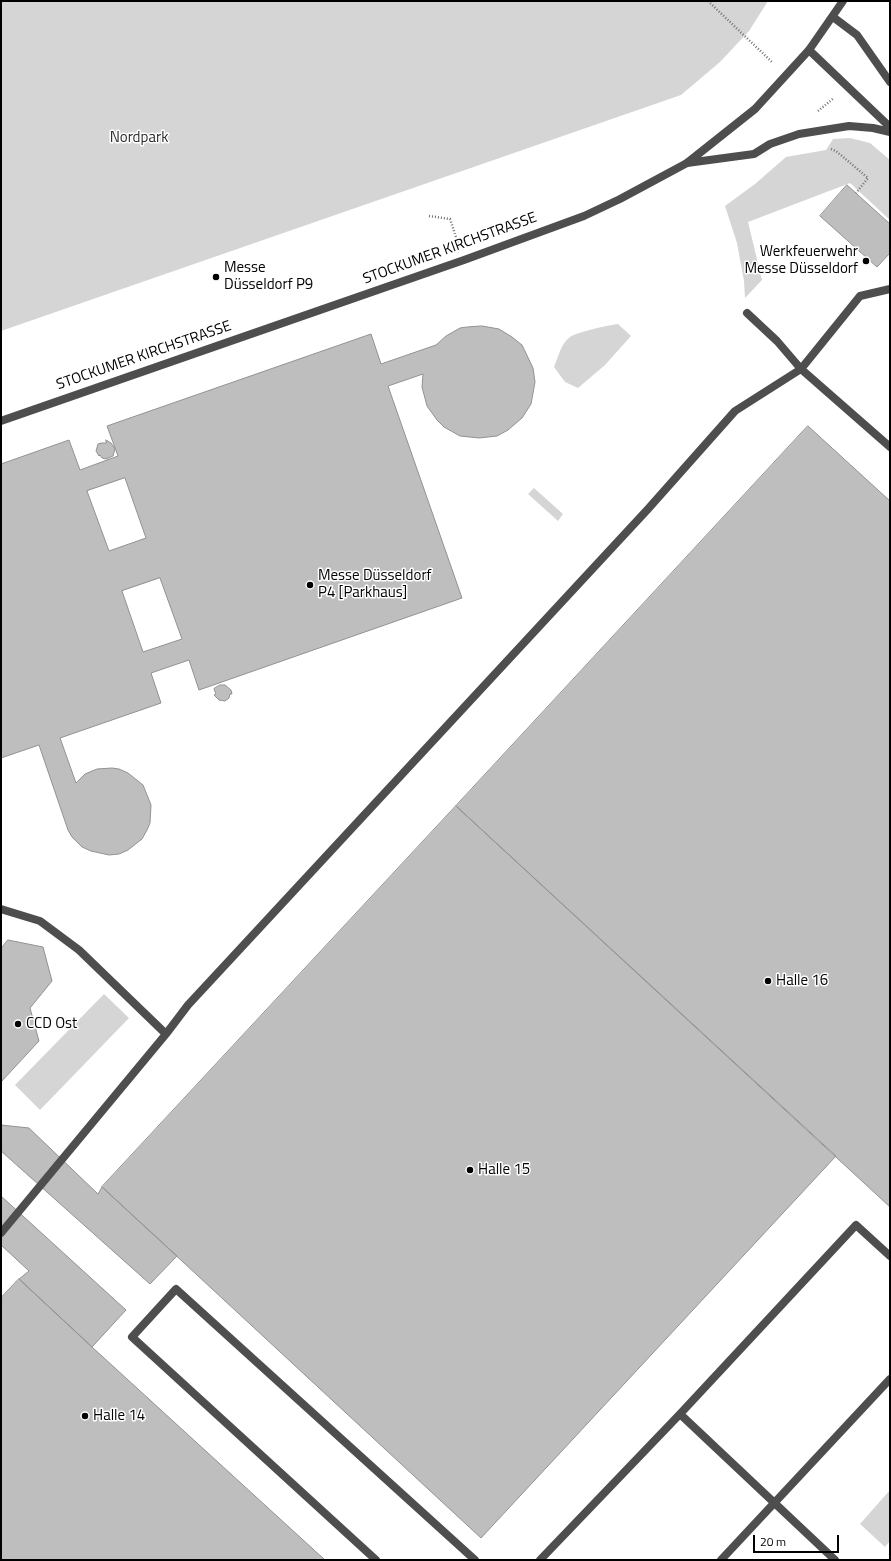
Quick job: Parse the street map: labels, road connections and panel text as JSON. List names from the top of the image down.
{
  "streets": {
    "street": ["STOCKUMER KIRCHSTRASSE"]
  },
  "parks": ["Nordpark"],
  "places": [
    "Werkfeuerwehr Messe Düsseldorf",
    "Messe Düsseldorf P9",
    "Messe Düsseldorf P4 [Parkhaus]",
    "Halle 16",
    "CCD Ost",
    "Halle 15",
    "Halle 14"
  ],
  "scale_bar": "20 m"
}
